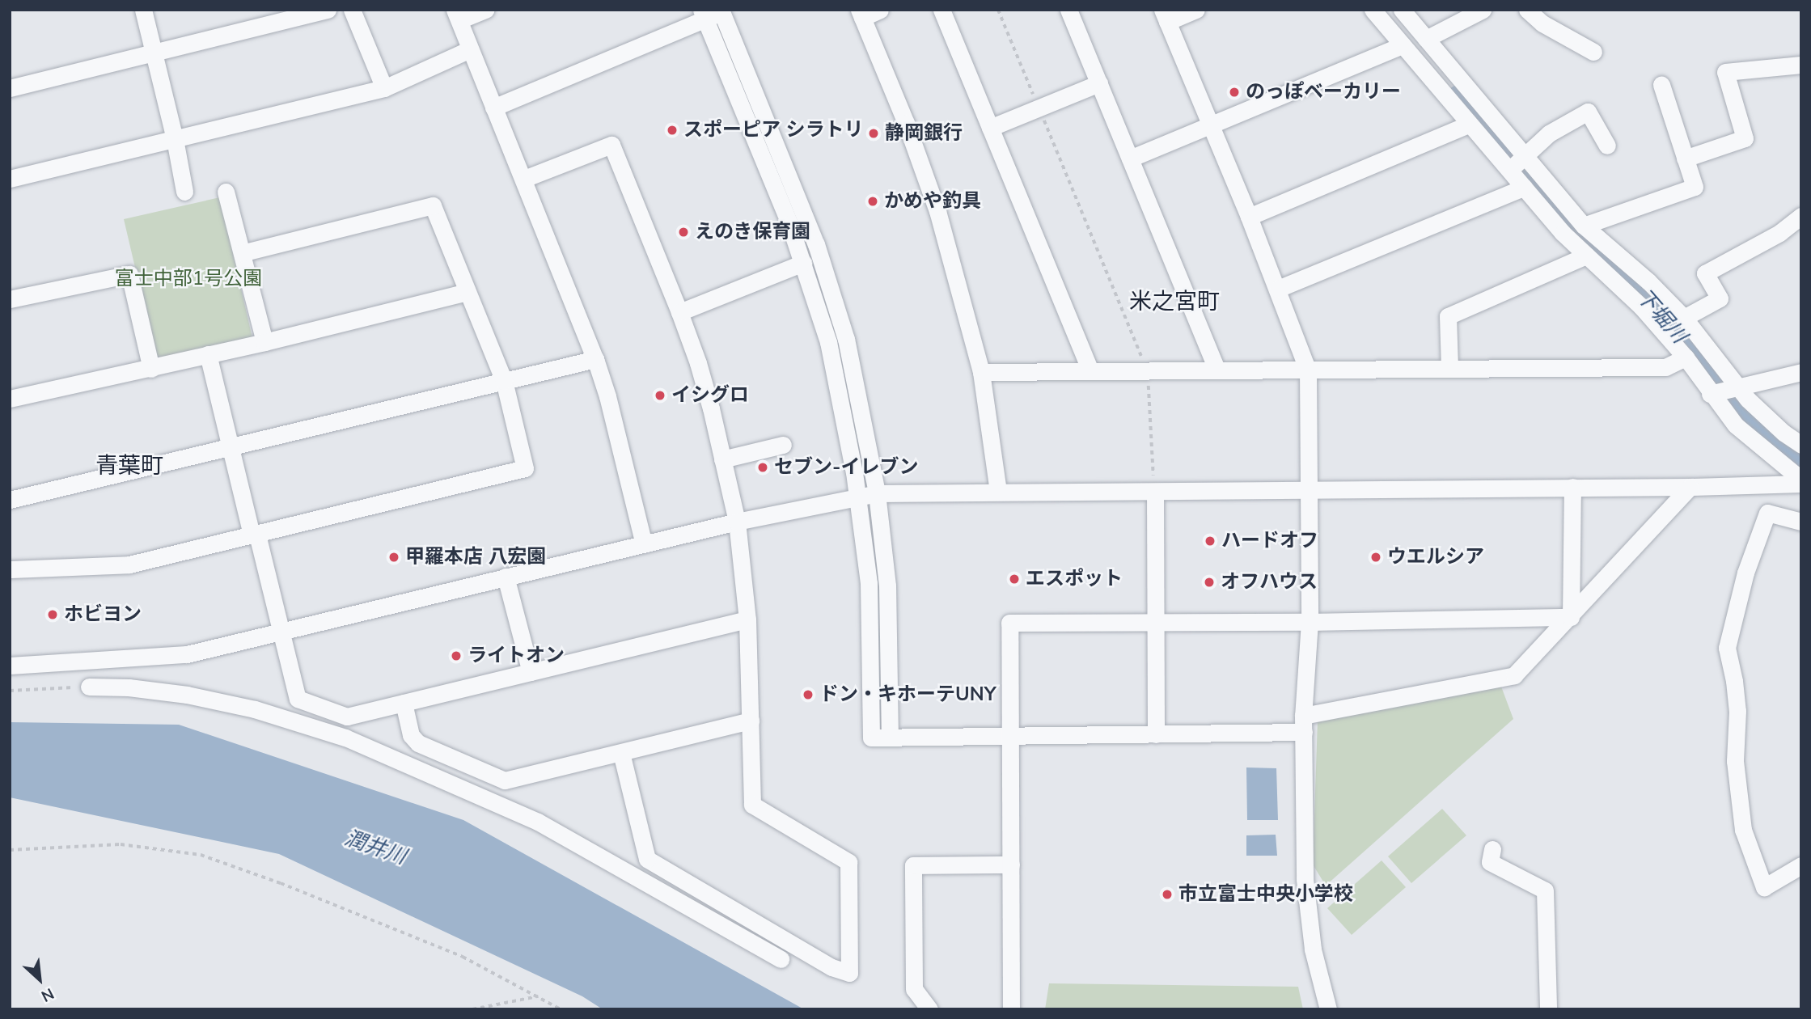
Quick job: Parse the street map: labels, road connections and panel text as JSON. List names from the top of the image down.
{
  "districts": ["米之宮町", "青葉町"],
  "water": ["下堀川", "潤井川"],
  "parks": ["富士中部1号公園"],
  "places": [
    "のっぽベーカリー",
    "スポーピア シラトリ",
    "静岡銀行",
    "かめや釣具",
    "えのき保育園",
    "イシグロ",
    "セブン-イレブン",
    "ハードオフ",
    "甲羅本店 八宏園",
    "ウエルシア",
    "エスポット",
    "オフハウス",
    "ホビヨン",
    "ライトオン",
    "ドン・キホーテUNY",
    "市立富士中央小学校"
  ],
  "north": "bottom right"
}
